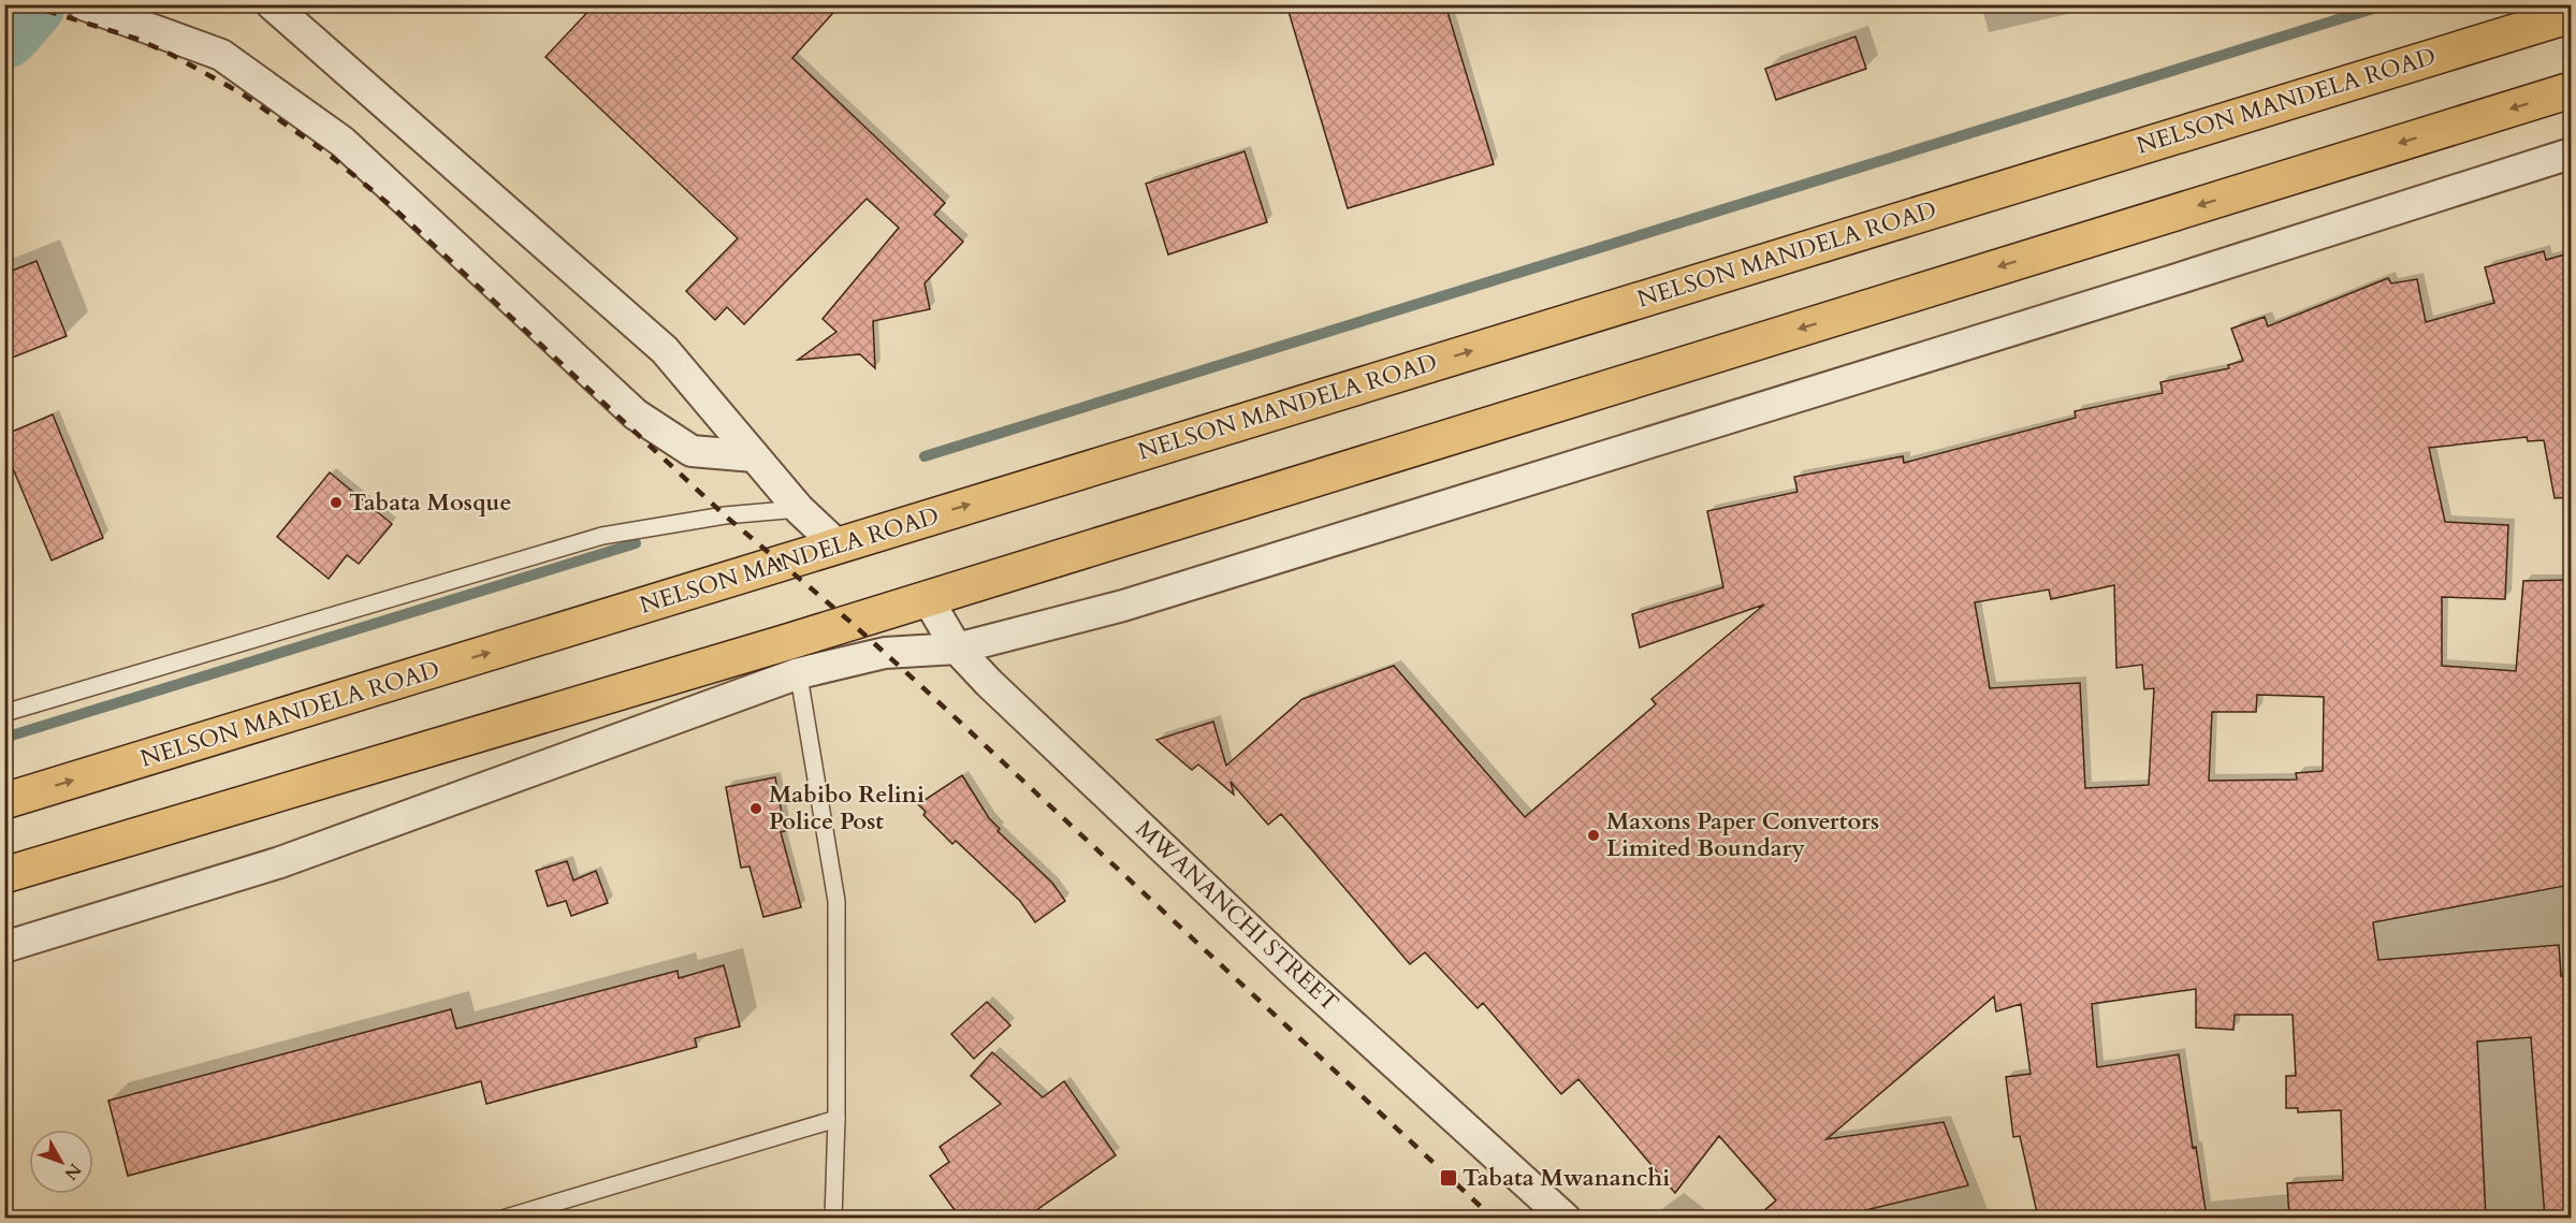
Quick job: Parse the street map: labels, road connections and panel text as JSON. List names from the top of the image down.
{
  "streets": {
    "main road": ["NELSON MANDELA ROAD"],
    "street": ["MWANANCHI STREET"]
  },
  "places": {
    "other": ["Tabata Mosque", "Mabibo Relini Police Post", "Maxons Paper Convertors Limited Boundary"],
    "transit": ["Tabata Mwananchi"]
  },
  "north": "bottom right"
}
